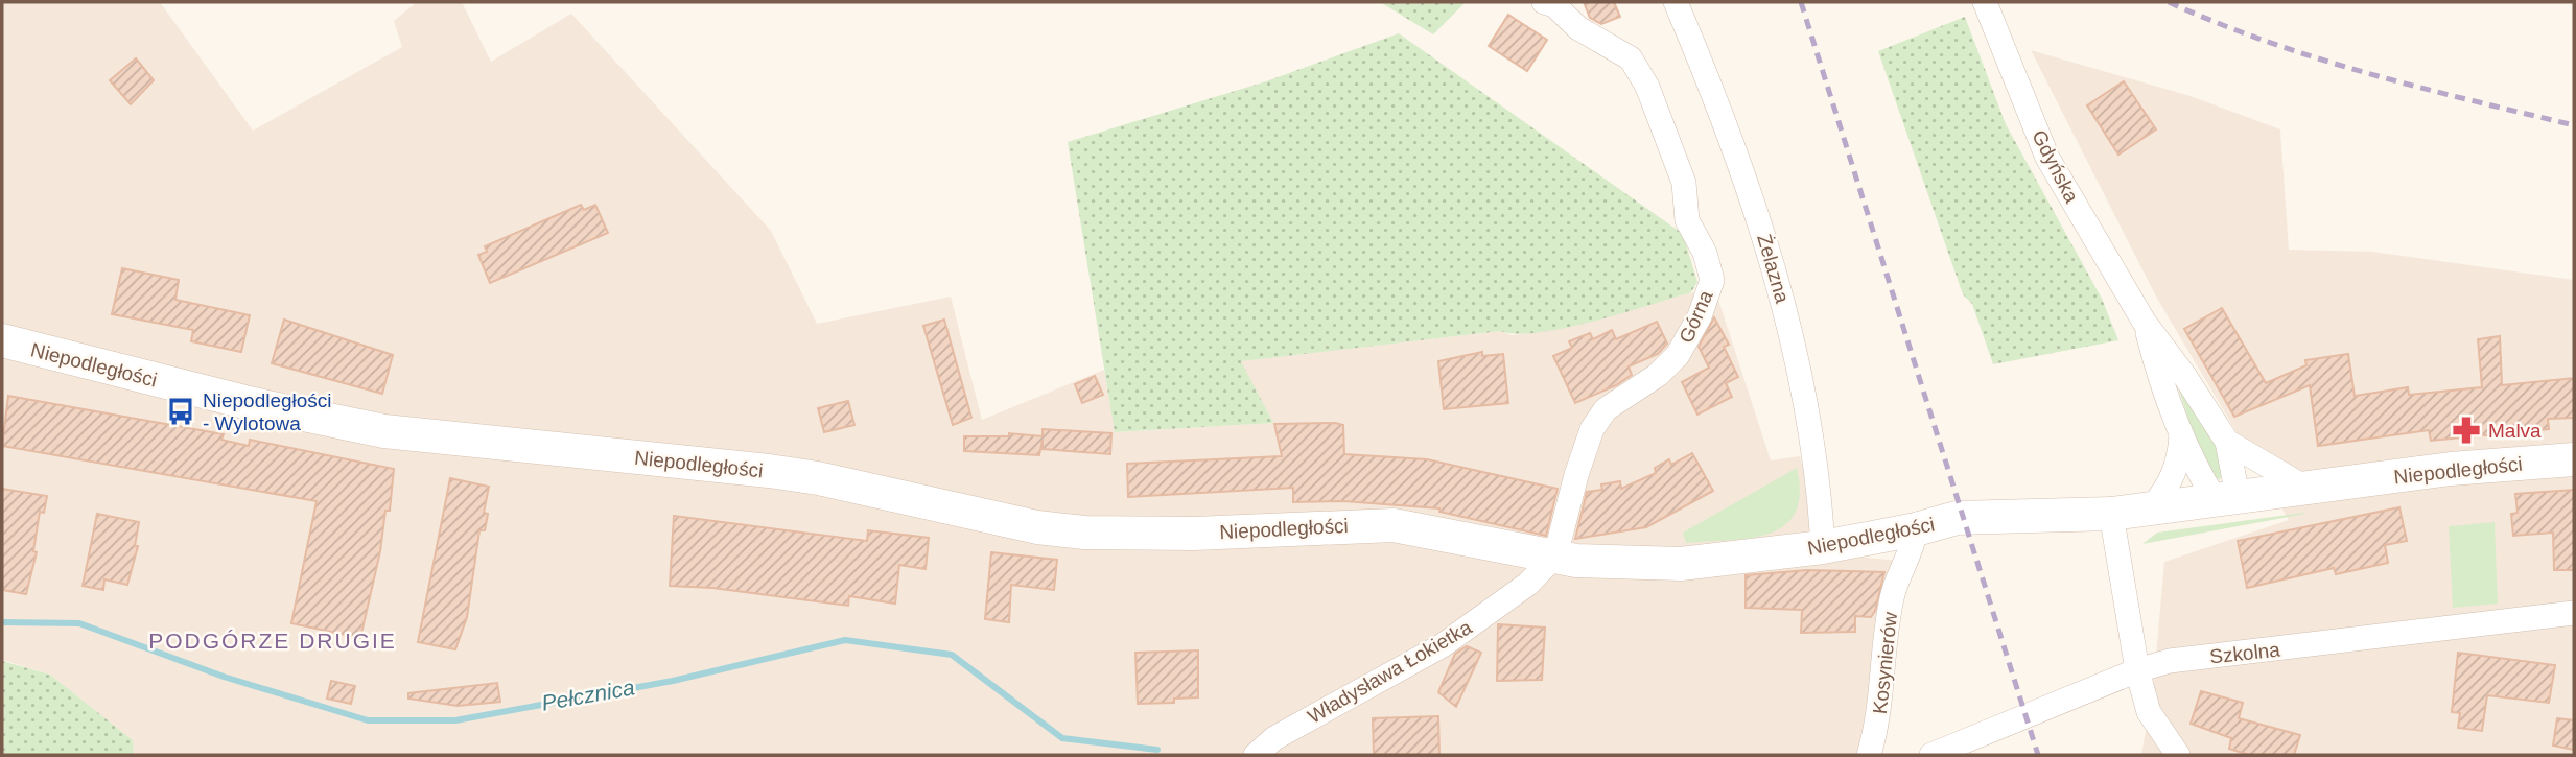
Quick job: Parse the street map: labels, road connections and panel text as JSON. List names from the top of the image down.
{
  "streets": {
    "main road": ["Niepodległości"],
    "street": [
      "Gdyńska",
      "Żelazna",
      "Górna",
      "Szkolna",
      "Kosynierów",
      "Władysława Łokietka"
    ]
  },
  "crossings": [
    ["Gdyńska", "Niepodległości"],
    ["Żelazna", "Niepodległości"],
    ["Górna", "Niepodległości"],
    ["Górna", "Władysława Łokietka"],
    ["Niepodległości", "Kosynierów"],
    ["Niepodległości", "Władysława Łokietka"]
  ],
  "districts": ["PODGÓRZE DRUGIE"],
  "water": ["Pełcznica"],
  "places": {
    "bus stop": ["Niepodległości - Wylotowa"],
    "pharmacy": ["Malva"]
  }
}
